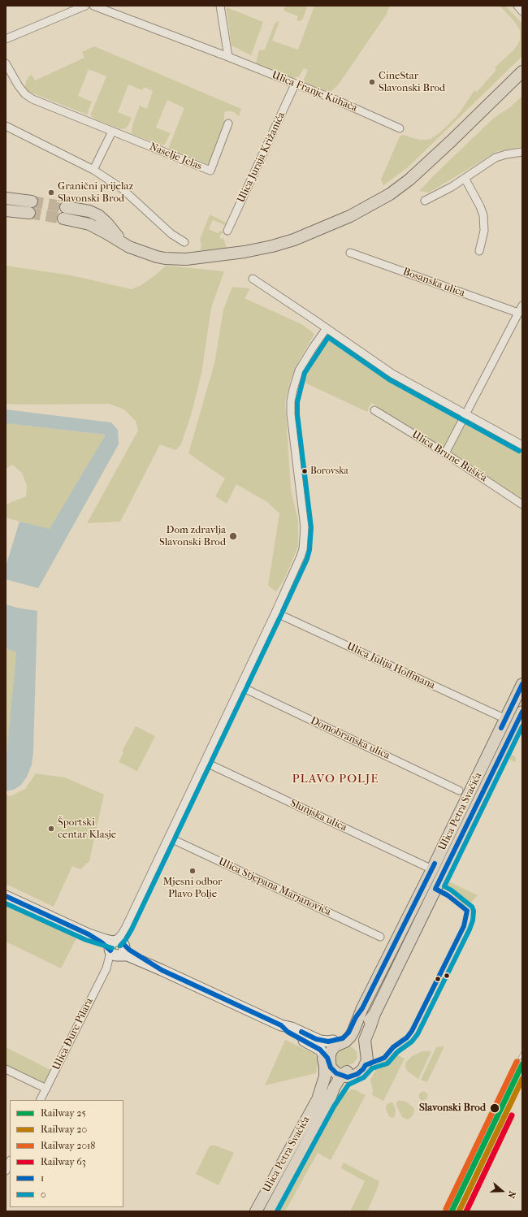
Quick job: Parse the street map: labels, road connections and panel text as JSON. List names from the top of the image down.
{
  "streets": {
    "main road": ["Ulica Petra Svačića"],
    "street": [
      "Ulica Franje Kuhača",
      "Naselje Jelas",
      "Ulica Juraja Križanića",
      "Bosanska ulica",
      "Ulica Brune Bušića",
      "Ulica Julija Hoffmana",
      "Domobranska ulica",
      "Slunjska ulica",
      "Ulica Stjepana Marjanovića",
      "Ulica Đure Pilara"
    ]
  },
  "crossings": [
    ["Ulica Franje Kuhača", "Ulica Juraja Križanića"],
    ["Ulica Julija Hoffmana", "Ulica Petra Svačića"],
    ["Ulica Petra Svačića", "Slunjska ulica"]
  ],
  "districts": ["PLAVO POLJE"],
  "places": [
    "CineStar Slavonski Brod",
    "Granični prijelaz Slavonski Brod",
    "Borovska",
    "Dom zdravlja Slavonski Brod",
    "Športski centar Klasje",
    "Mjesni odbor Plavo Polje",
    "Slavonski Brod"
  ],
  "lines": [
    "transit line 0",
    "transit line 1",
    "rail line 2018",
    "rail line 25",
    "rail line 20",
    "rail line 63"
  ],
  "legend": [
    "Railway 25",
    "Railway 20",
    "Railway 2018",
    "Railway 63",
    "1",
    "0"
  ],
  "north": "right"
}
